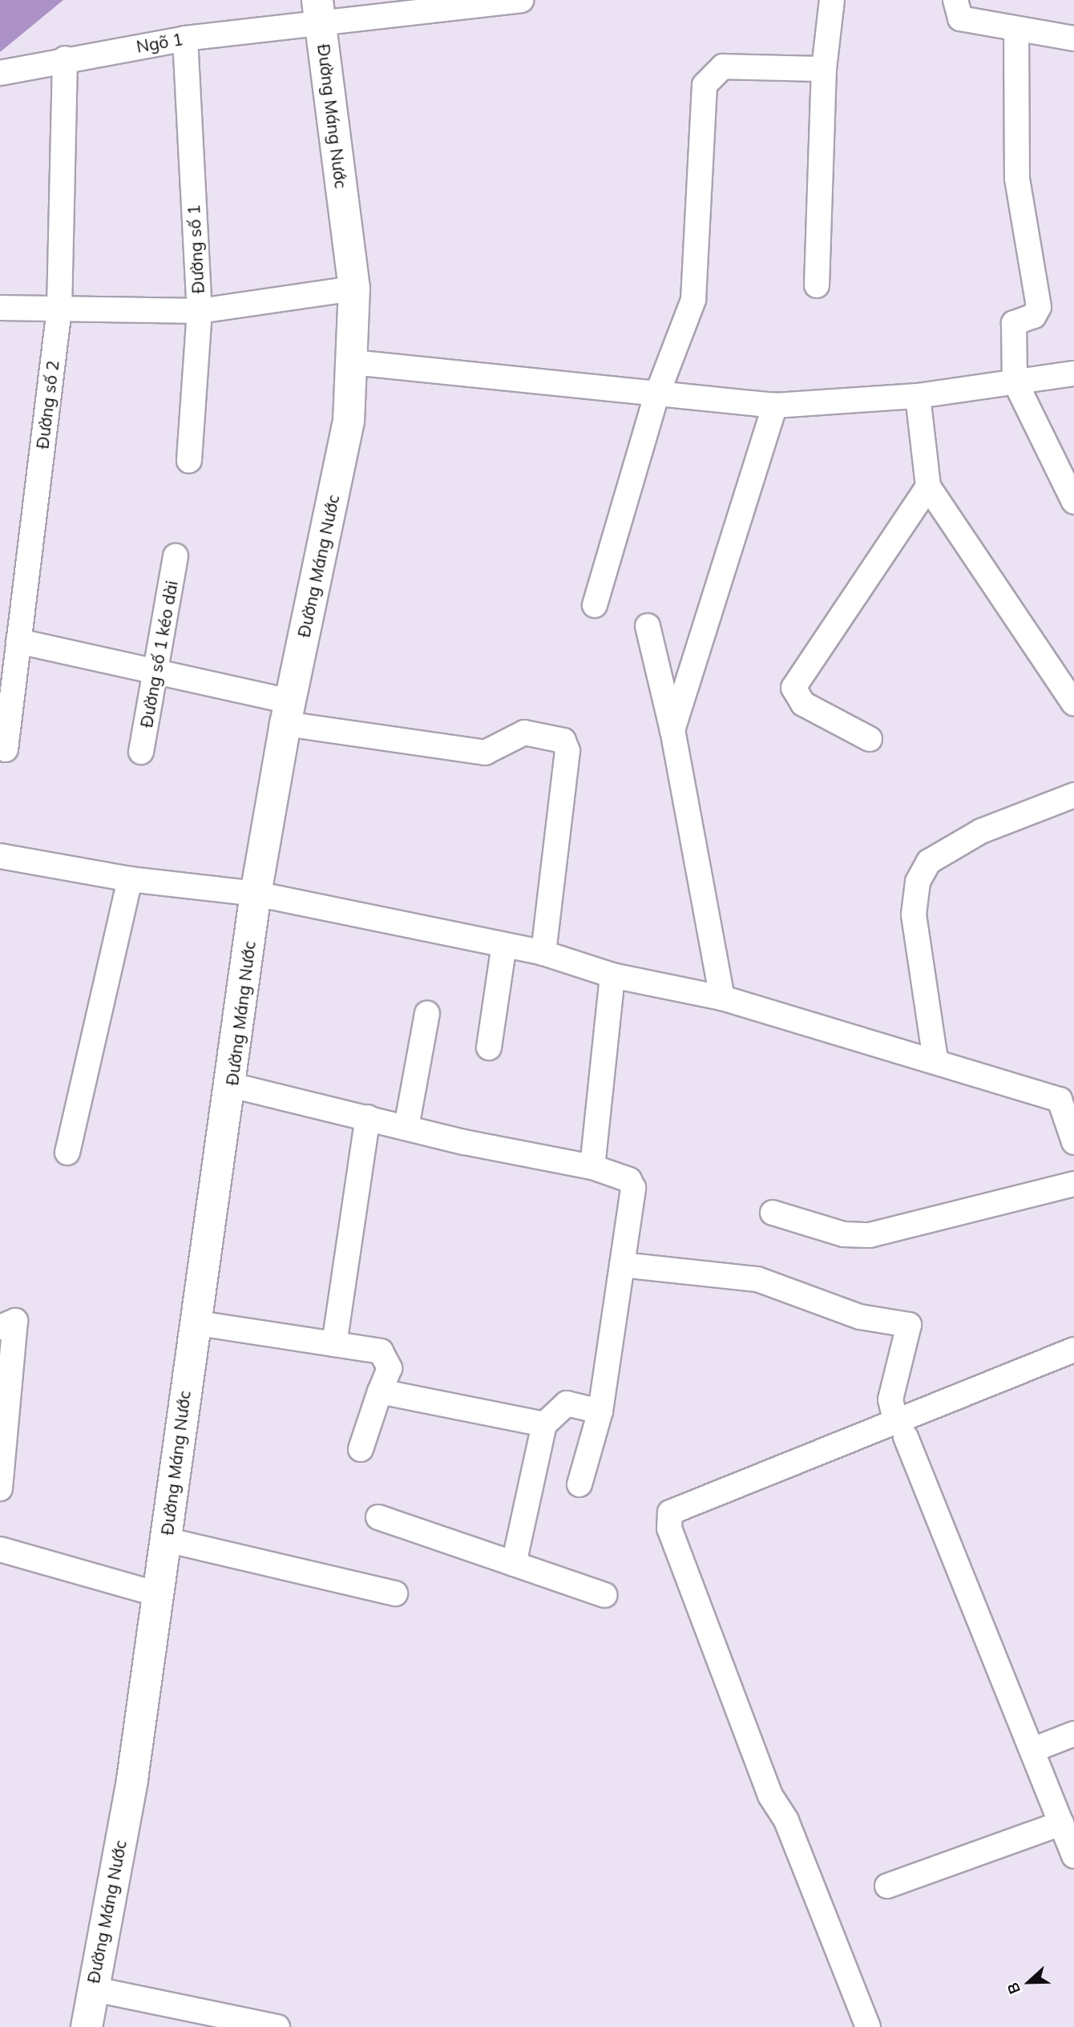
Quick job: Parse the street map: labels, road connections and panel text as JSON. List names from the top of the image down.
{
  "streets": {
    "main road": ["Đường Máng Nước"],
    "street": [
      "Ngõ 1",
      "Đường số 1",
      "Đường số 2",
      "Đường số 1 kéo dài"
    ]
  },
  "crossings": [
    ["Ngõ 1", "Đường Máng Nước"],
    ["Ngõ 1", "Đường số 1"],
    ["Ngõ 1", "Đường số 2"]
  ],
  "north": "left"
}
